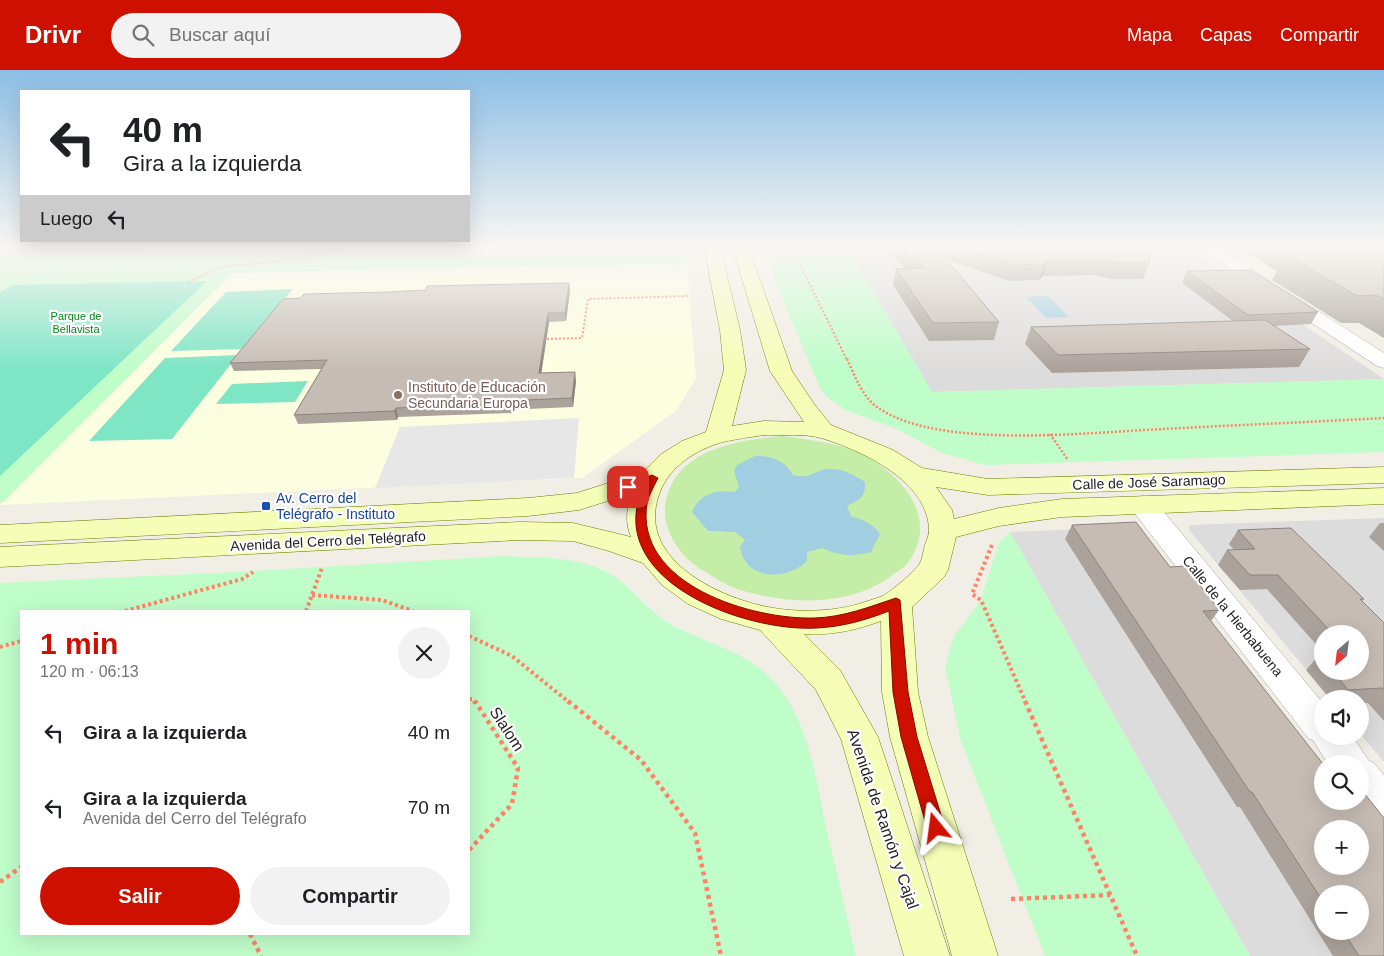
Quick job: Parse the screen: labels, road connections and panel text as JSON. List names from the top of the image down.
{
  "streets": {
    "street": [
      "Calle de José Saramago",
      "Avenida del Cerro del Telégrafo",
      "Calle de la Hierbabuena",
      "Avenida de Ramón y Cajal"
    ],
    "path": ["Slalom"]
  },
  "crossings": [
    ["Calle de José Saramago", "Calle de la Hierbabuena"]
  ],
  "parks": ["Parque de Bellavista"],
  "places": {
    "other": ["Instituto de Educación Secundaria Europa"],
    "transit": ["Av. Cerro del Telégrafo - Instituto"]
  },
  "north": "bottom left",
  "page": {
    "header": "Drivr",
    "search": "Buscar aquí",
    "nav": ["Mapa", "Capas", "Compartir"],
    "turn": ["40 m", "Gira a la izquierda"],
    "then": "Luego",
    "heading": ["1 min", "120 m · 06:13"],
    "map_buttons": ["+", "−"],
    "list": [
      {
        "name": "Gira a la izquierda",
        "value": "40 m"
      },
      {
        "name": "Gira a la izquierda",
        "note": "Avenida del Cerro del Telégrafo",
        "value": "70 m"
      }
    ],
    "buttons": ["Salir", "Compartir"]
  }
}
